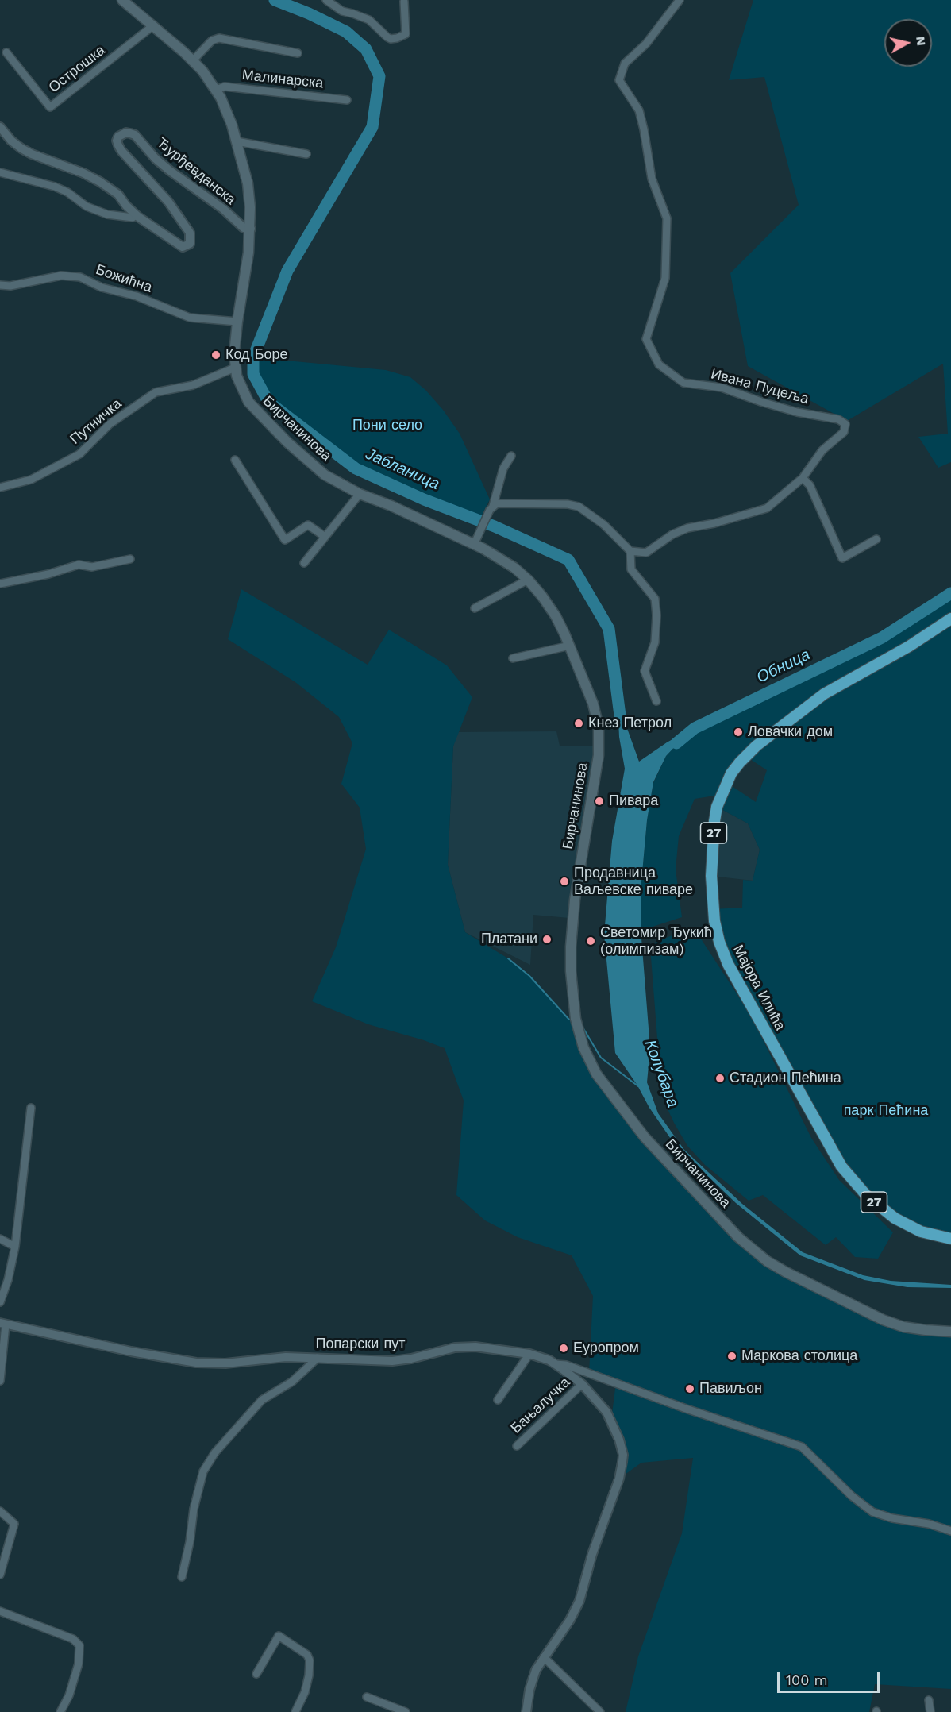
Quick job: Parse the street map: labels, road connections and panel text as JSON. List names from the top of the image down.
{
  "streets": {
    "main road": ["Бирчанинова", "27", "Мајора Илића"],
    "street": [
      "Острошка",
      "Малинарска",
      "Ђурђевданска",
      "Божићна",
      "Ивана Пуцеља",
      "Путничка",
      "Попарски пут",
      "Бањалучка"
    ]
  },
  "crossings": [
    ["Путничка", "Бирчанинова"],
    ["Попарски пут", "Бањалучка"]
  ],
  "water": ["Јабланица", "Обница", "Колубара"],
  "parks": ["Пони село", "парк Пећина"],
  "places": [
    "Код Боре",
    "Кнез Петрол",
    "Ловачки дом",
    "Пивара",
    "Продавница Ваљевске пиваре",
    "Платани",
    "Светомир Ђукић (олимпизам)",
    "Стадион Пећина",
    "Еуропром",
    "Маркова столица",
    "Павиљон"
  ],
  "scale_bar": "100 m",
  "north": "right"
}
